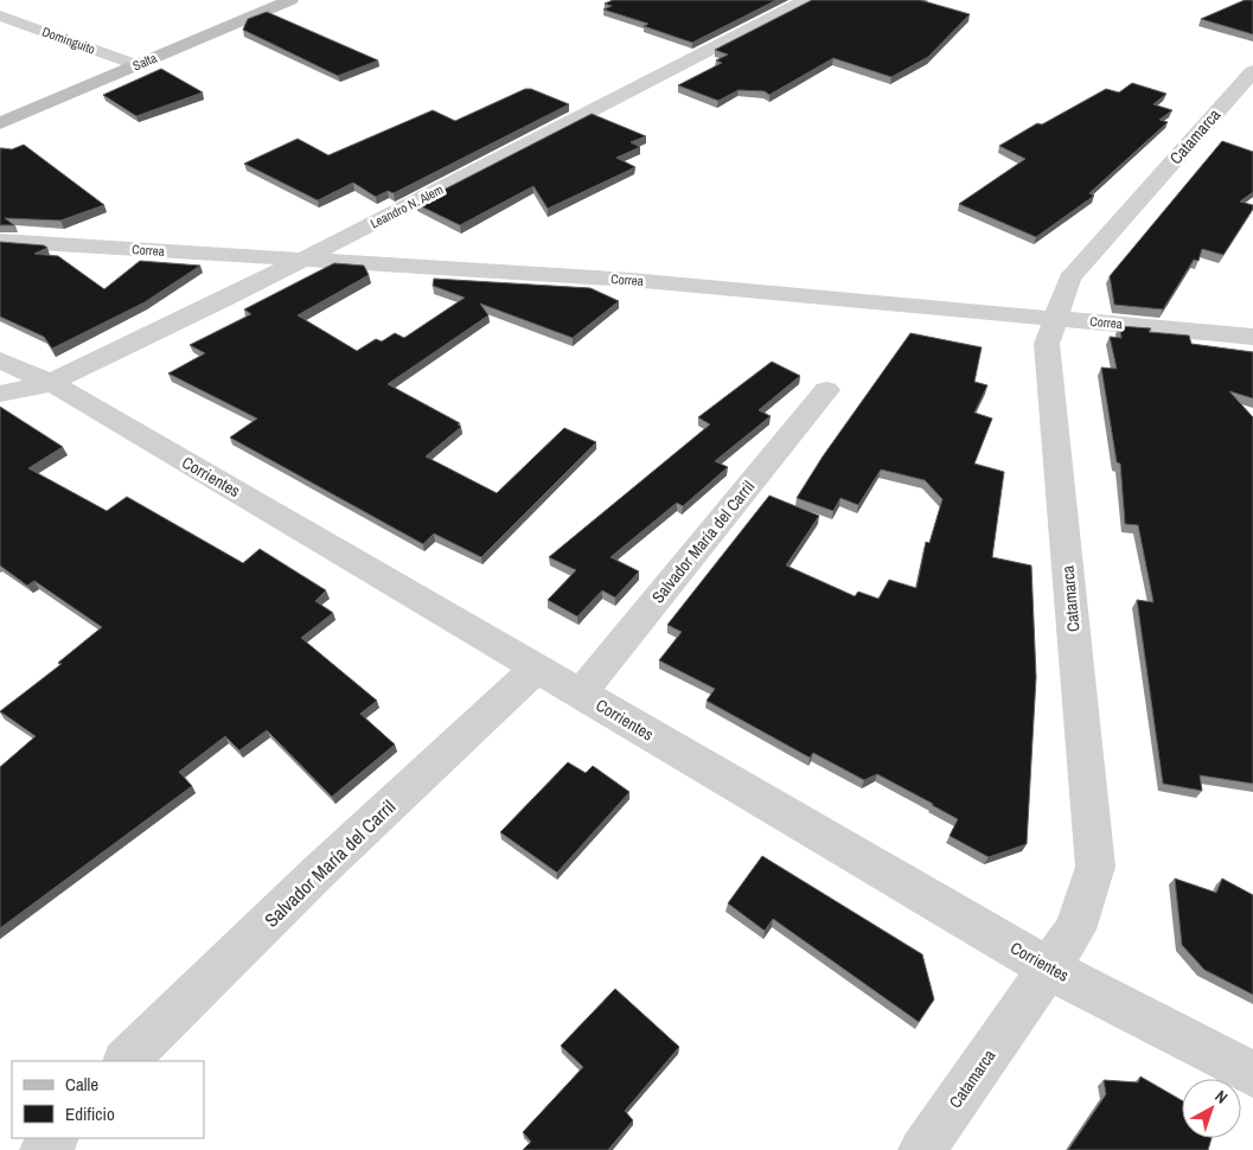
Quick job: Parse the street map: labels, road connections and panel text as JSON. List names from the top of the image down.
{
  "streets": {
    "main road": ["Salta"],
    "street": [
      "Dominguito",
      "Catamarca",
      "Leandro N. Alem",
      "Correa",
      "Corrientes",
      "Salvador María del Carril"
    ]
  },
  "crossings": [
    ["Dominguito", "Salta"],
    ["Catamarca", "Correa"],
    ["Catamarca", "Corrientes"],
    ["Leandro N. Alem", "Correa"],
    ["Leandro N. Alem", "Corrientes"],
    ["Corrientes", "Salvador María del Carril"]
  ],
  "legend": ["Calle", "Edificio"],
  "north": "top right"
}
